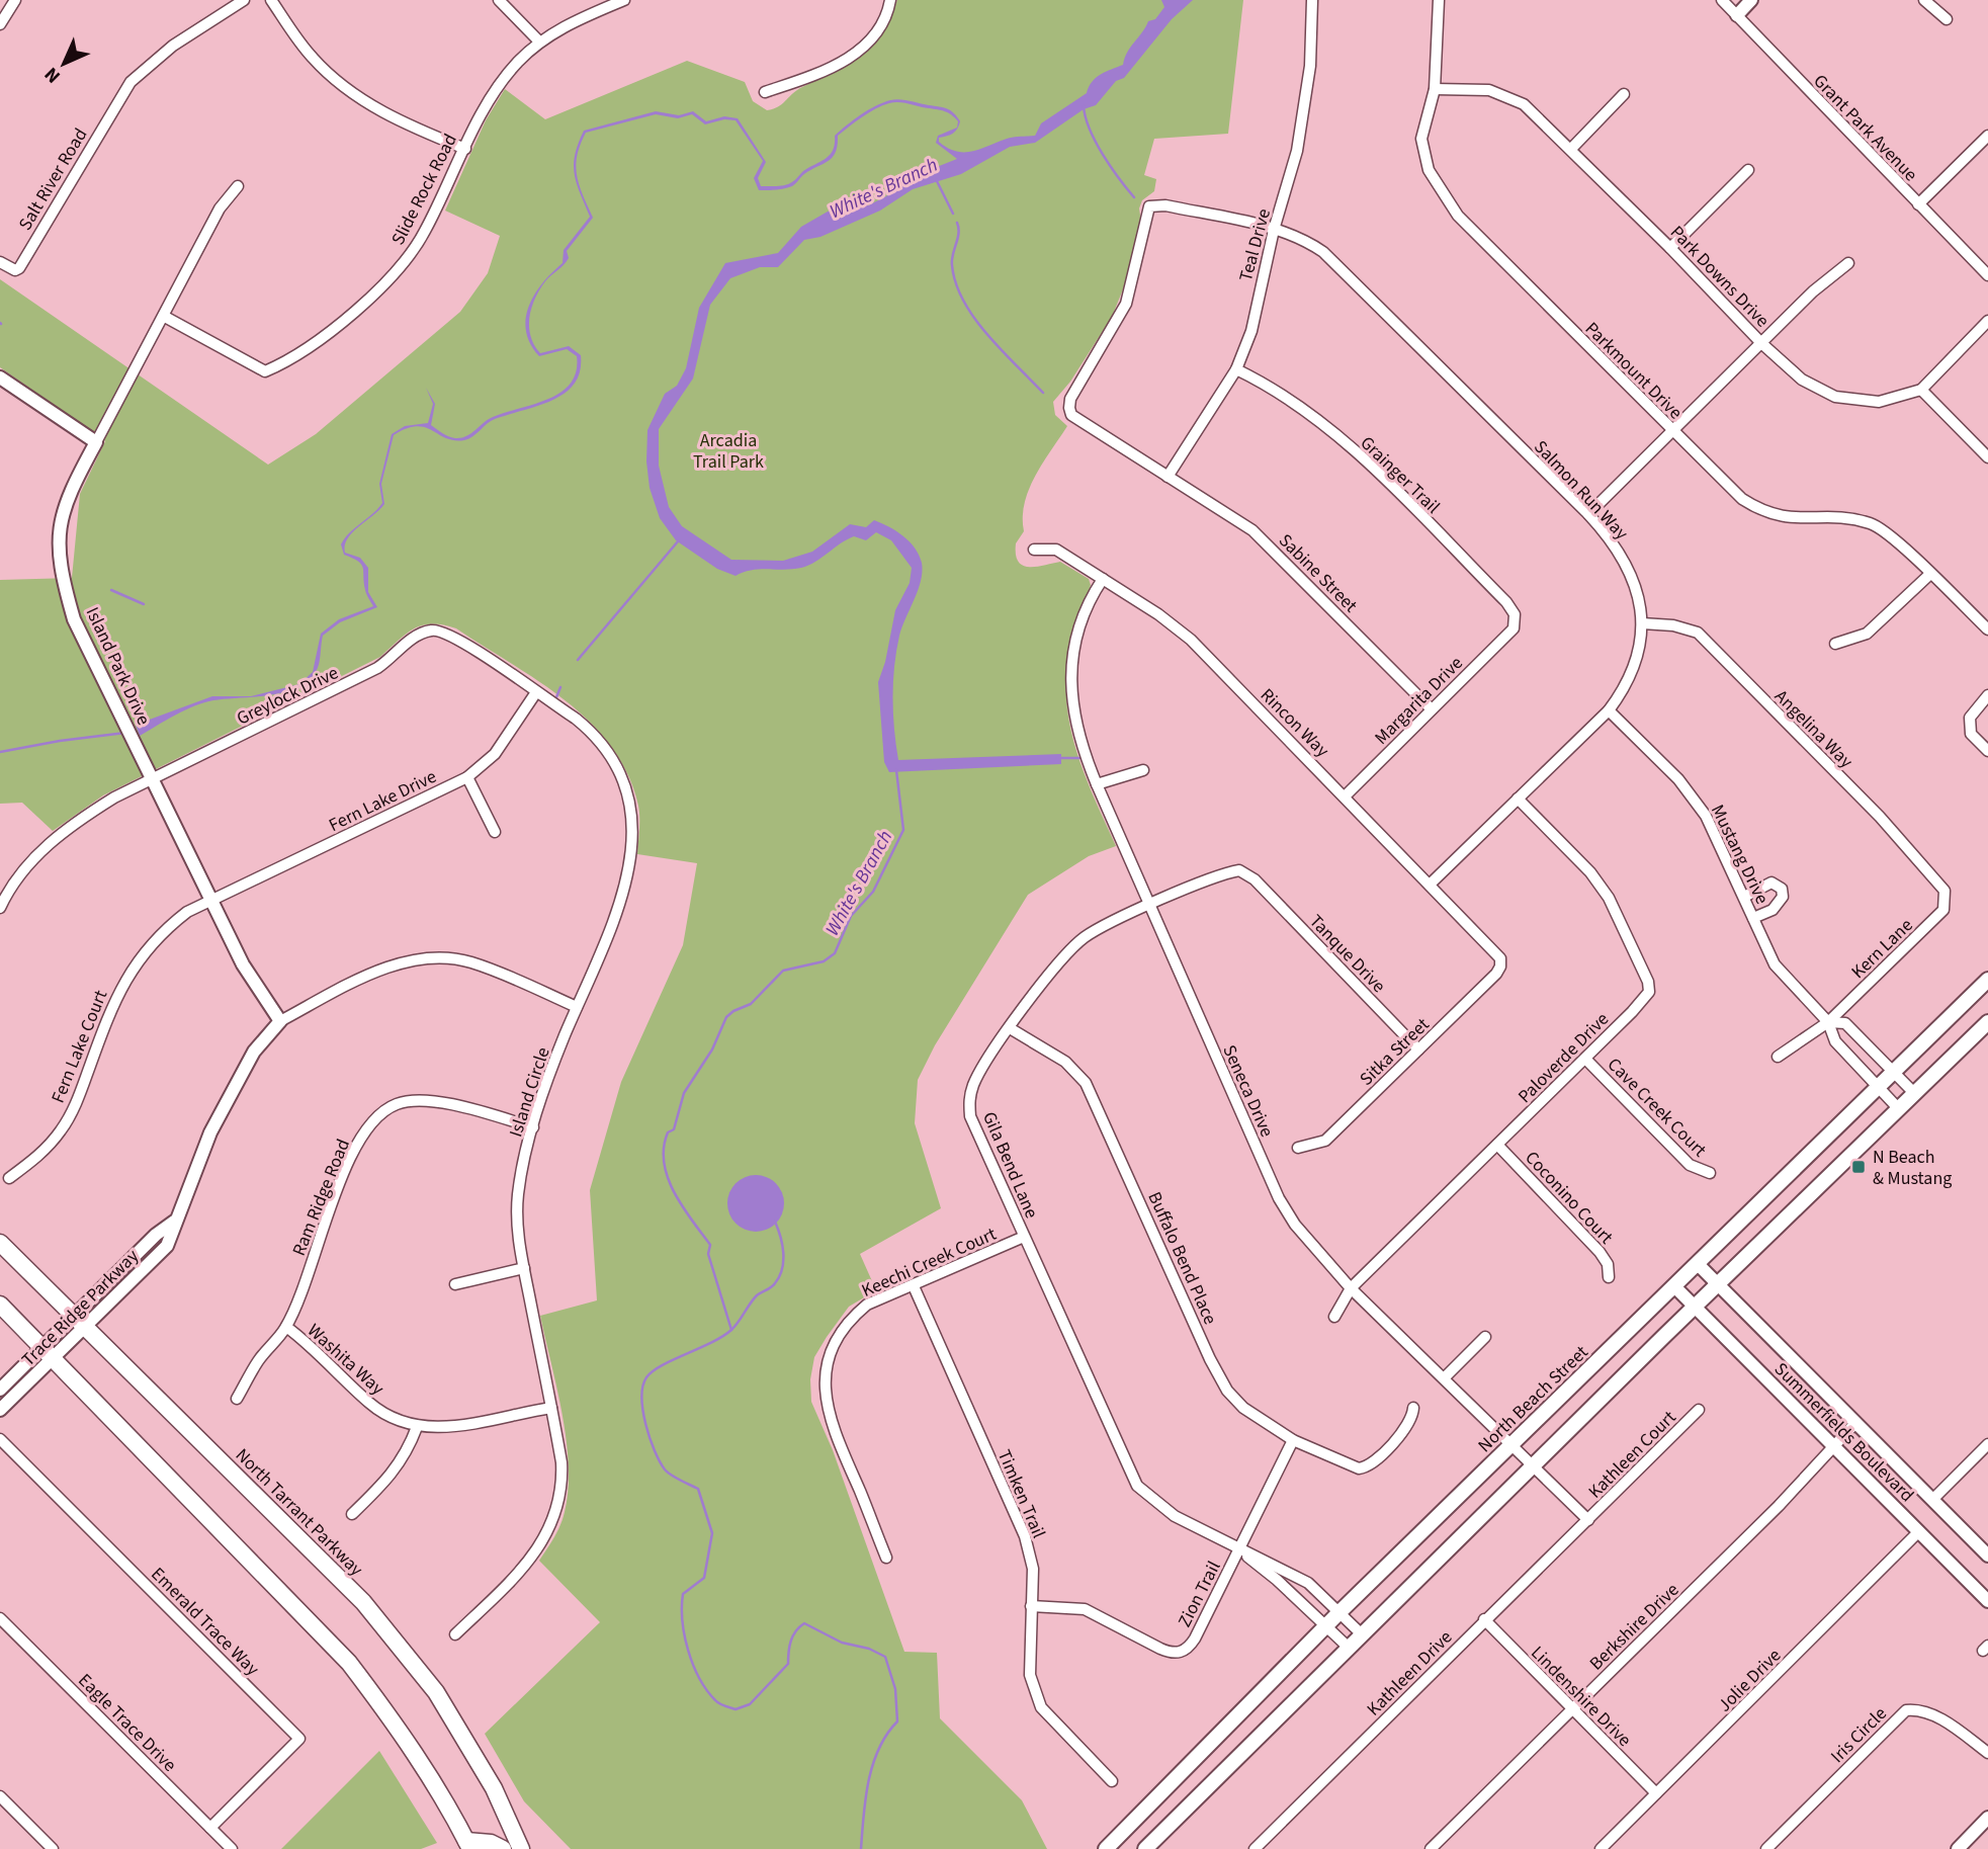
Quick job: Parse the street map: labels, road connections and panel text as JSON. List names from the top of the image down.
{
  "streets": {
    "main road": ["North Beach Street", "North Tarrant Parkway"],
    "street": [
      "Grant Park Avenue",
      "Salt River Road",
      "Slide Rock Road",
      "Teal Drive",
      "Park Downs Drive",
      "Parkmount Drive",
      "Grainger Trail",
      "Salmon Run Way",
      "Sabine Street",
      "Island Park Drive",
      "Greylock Drive",
      "Margarita Drive",
      "Rincon Way",
      "Angelina Way",
      "Fern Lake Drive",
      "Mustang Drive",
      "Kern Lane",
      "Tanque Drive",
      "Fern Lake Court",
      "Sitka Street",
      "Paloverde Drive",
      "Seneca Drive",
      "Island Circle",
      "Cave Creek Court",
      "Gila Bend Lane",
      "Ram Ridge Road",
      "Coconino Court",
      "Buffalo Bend Place",
      "Keechi Creek Court",
      "Trace Ridge Parkway",
      "Washita Way",
      "Summerfields Boulevard",
      "Kathleen Court",
      "Timken Trail",
      "Zion Trail",
      "Emerald Trace Way",
      "Berkshire Drive",
      "Kathleen Drive",
      "Jolie Drive",
      "Lindenshire Drive",
      "Eagle Trace Drive",
      "Iris Circle"
    ]
  },
  "crossings": [
    ["Slide Rock Road", "Island Park Drive"],
    ["Teal Drive", "Grainger Trail"],
    ["Teal Drive", "Salmon Run Way"],
    ["Teal Drive", "Sabine Street"],
    ["Park Downs Drive", "Parkmount Drive"],
    ["Grainger Trail", "Margarita Drive"],
    ["Salmon Run Way", "Sabine Street"],
    ["Salmon Run Way", "Rincon Way"],
    ["Salmon Run Way", "Angelina Way"],
    ["Salmon Run Way", "Mustang Drive"],
    ["Salmon Run Way", "Paloverde Drive"],
    ["Sabine Street", "Margarita Drive"],
    ["Island Park Drive", "Greylock Drive"],
    ["Island Park Drive", "Fern Lake Drive"],
    ["Island Park Drive", "Fern Lake Court"],
    ["Island Park Drive", "Trace Ridge Parkway"],
    ["Greylock Drive", "Island Circle"],
    ["Margarita Drive", "Rincon Way"],
    ["Rincon Way", "Sitka Street"],
    ["Rincon Way", "Seneca Drive"],
    ["Angelina Way", "Kern Lane"],
    ["Fern Lake Drive", "Fern Lake Court"],
    ["Fern Lake Drive", "Island Circle"],
    ["Mustang Drive", "Kern Lane"],
    ["Mustang Drive", "North Beach Street"],
    ["Tanque Drive", "Sitka Street"],
    ["Tanque Drive", "Gila Bend Lane"],
    ["Paloverde Drive", "Seneca Drive"],
    ["Paloverde Drive", "Cave Creek Court"],
    ["Paloverde Drive", "Coconino Court"],
    ["Seneca Drive", "Gila Bend Lane"],
    ["Seneca Drive", "North Beach Street"],
    ["Seneca Drive", "Kathleen Court"],
    ["Seneca Drive", "Kathleen Drive"],
    ["Island Circle", "Ram Ridge Road"],
    ["Island Circle", "Trace Ridge Parkway"],
    ["Island Circle", "Washita Way"],
    ["Gila Bend Lane", "Buffalo Bend Place"],
    ["Gila Bend Lane", "Keechi Creek Court"],
    ["Gila Bend Lane", "North Beach Street"],
    ["Gila Bend Lane", "Zion Trail"],
    ["Ram Ridge Road", "Washita Way"],
    ["Buffalo Bend Place", "Zion Trail"],
    ["Keechi Creek Court", "Timken Trail"],
    ["Trace Ridge Parkway", "North Tarrant Parkway"],
    ["North Beach Street", "Summerfields Boulevard"],
    ["Summerfields Boulevard", "Berkshire Drive"],
    ["Summerfields Boulevard", "Jolie Drive"],
    ["Kathleen Court", "Kathleen Drive"],
    ["Timken Trail", "Zion Trail"],
    ["Emerald Trace Way", "Eagle Trace Drive"],
    ["Berkshire Drive", "Lindenshire Drive"],
    ["Kathleen Drive", "Lindenshire Drive"],
    ["Jolie Drive", "Lindenshire Drive"]
  ],
  "water": ["White's Branch"],
  "parks": ["Arcadia Trail Park"],
  "places": {
    "transit": ["N Beach & Mustang"]
  },
  "north": "bottom left"
}
